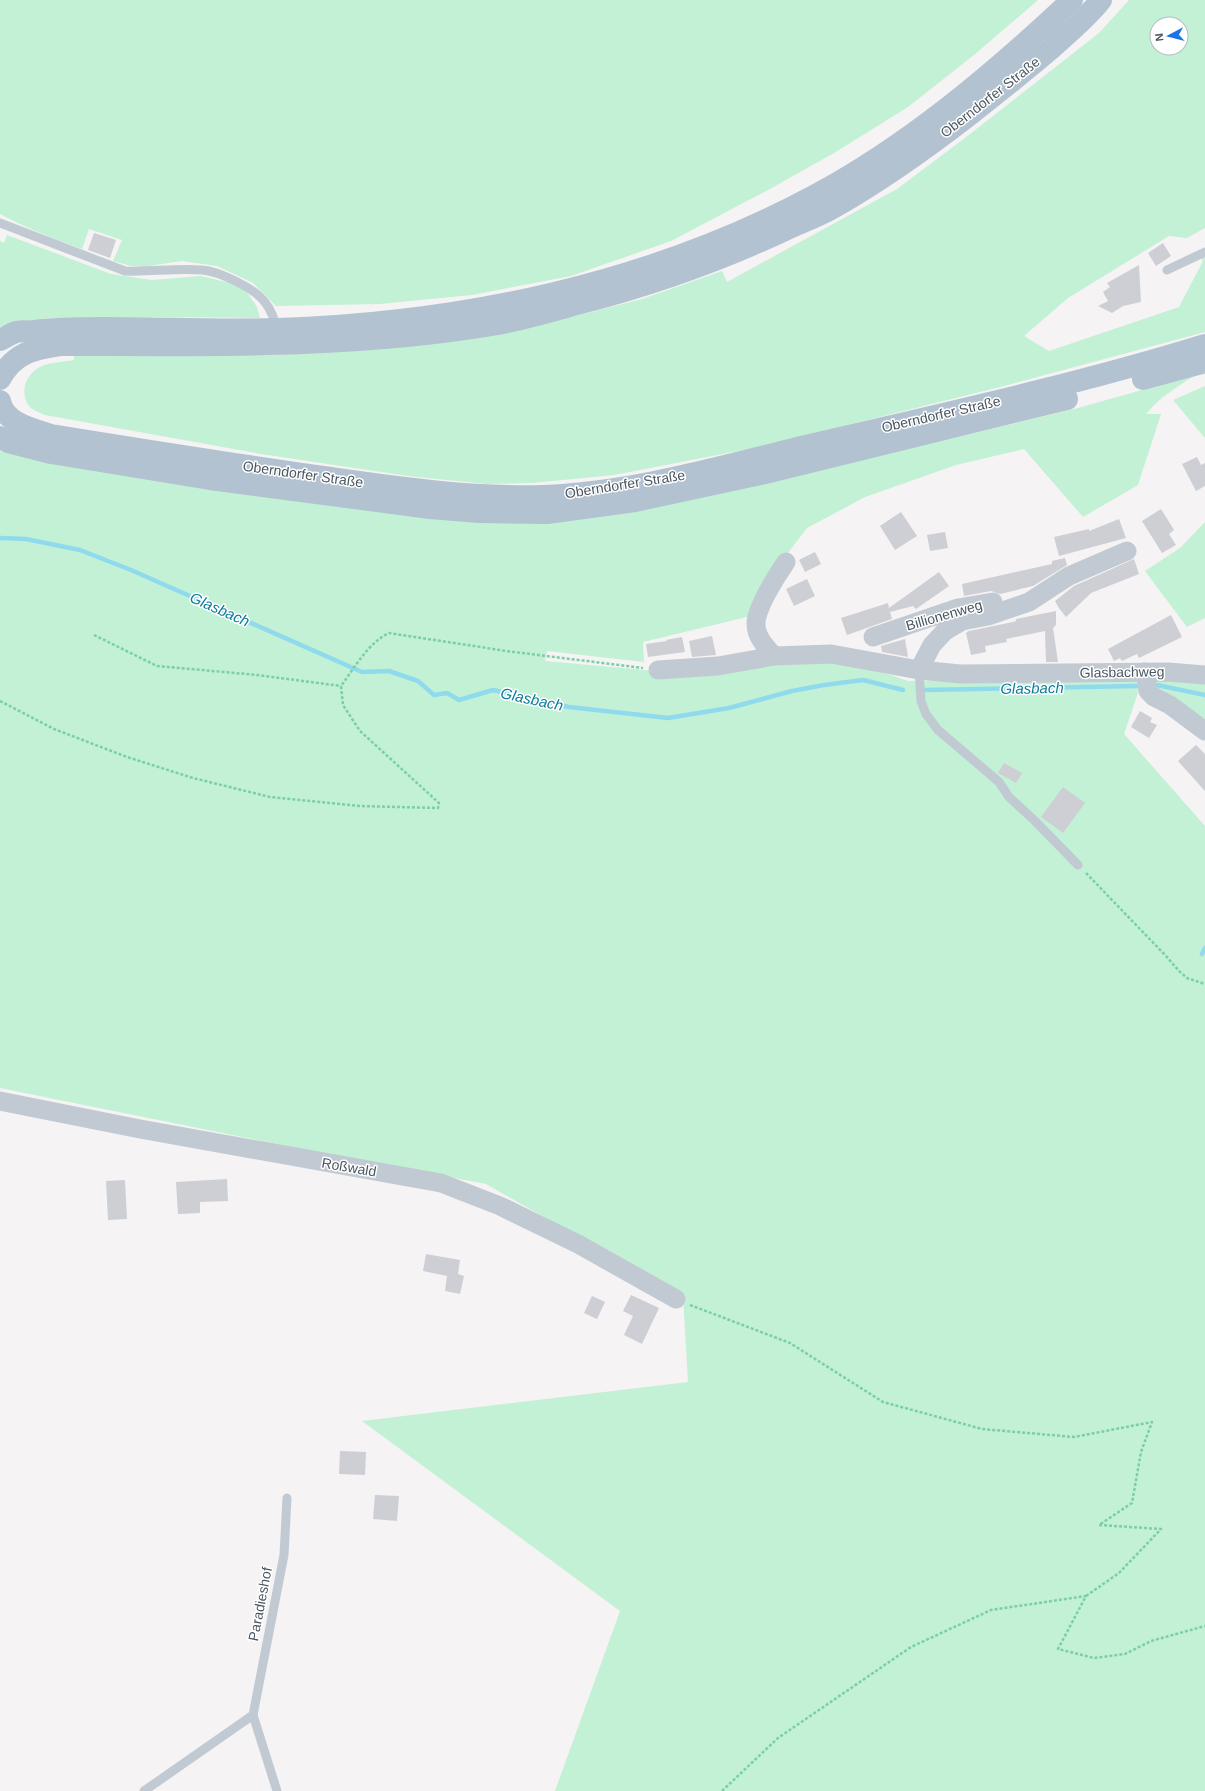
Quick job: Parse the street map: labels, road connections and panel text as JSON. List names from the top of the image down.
{
  "streets": {
    "main road": ["Oberndorfer Straße"],
    "street": ["Billionenweg", "Glasbachweg", "Roßwald"],
    "lane": ["Paradieshof"]
  },
  "crossings": [
    ["Billionenweg", "Glasbachweg"]
  ],
  "water": ["Glasbach"],
  "north": "left"
}
